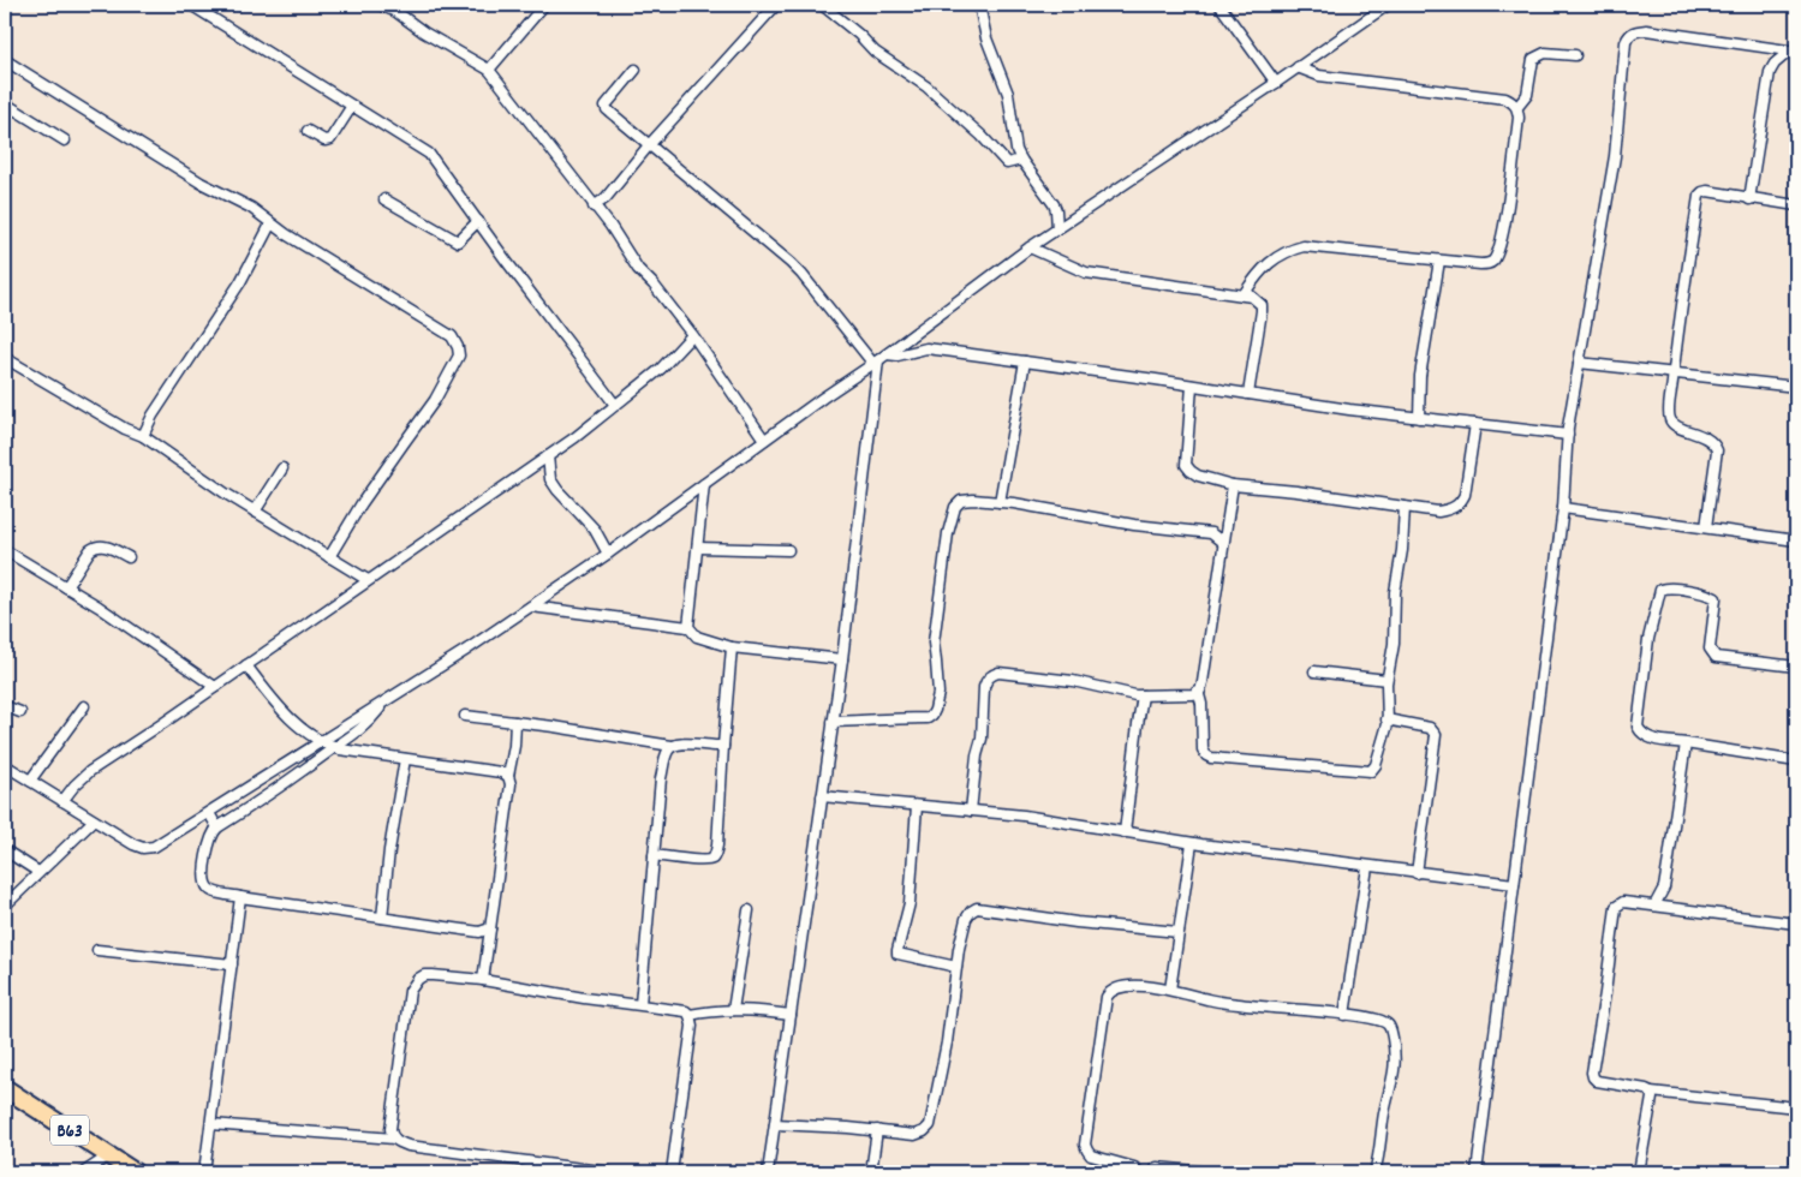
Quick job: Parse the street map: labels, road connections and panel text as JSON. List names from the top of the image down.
{
  "streets": {
    "highway": ["B63"]
  }
}
